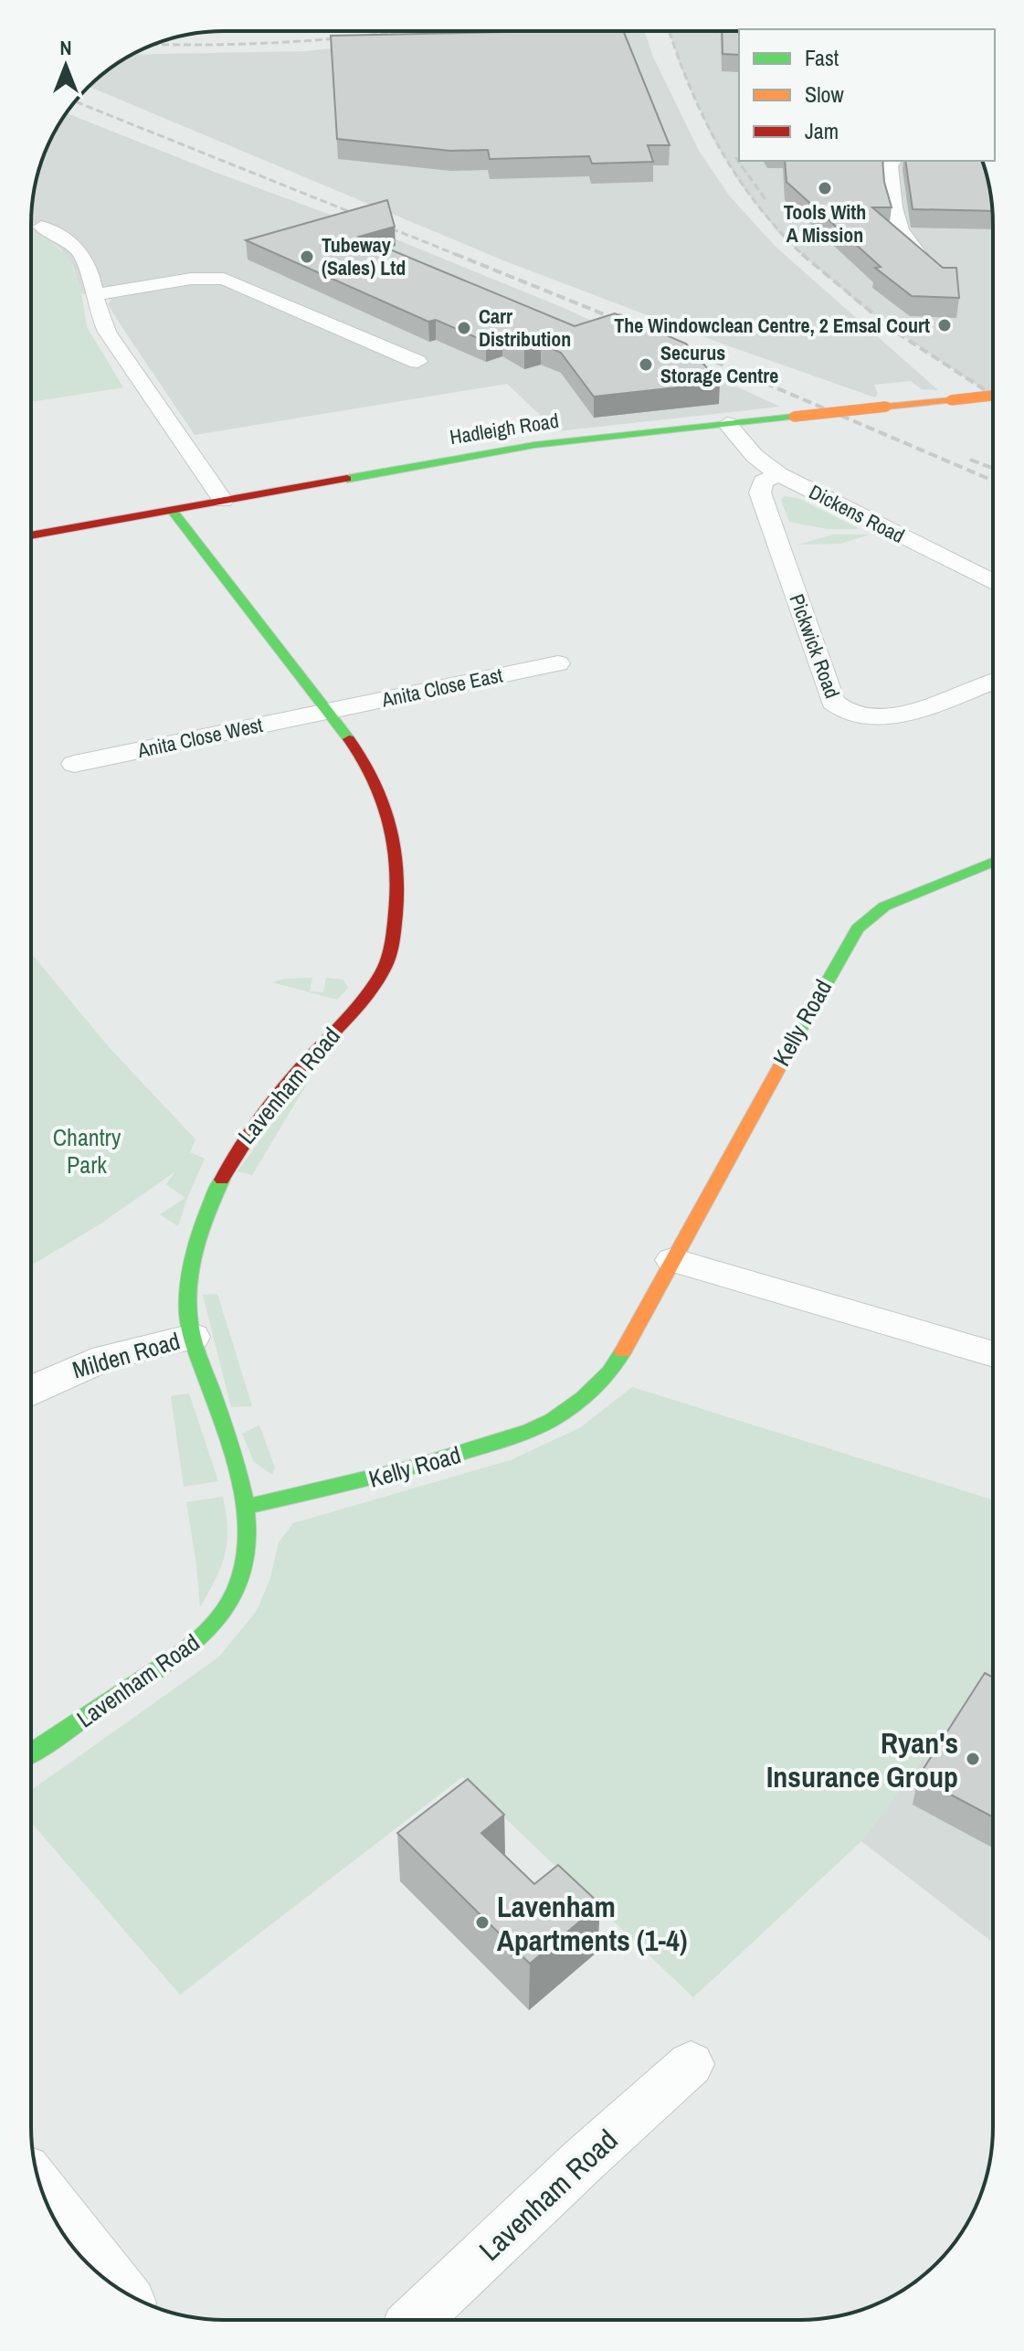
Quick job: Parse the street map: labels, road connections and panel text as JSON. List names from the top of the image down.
{
  "streets": {
    "street": [
      "Hadleigh Road",
      "Dickens Road",
      "Pickwick Road",
      "Anita Close East",
      "Anita Close West",
      "Kelly Road",
      "Lavenham Road",
      "Milden Road"
    ]
  },
  "crossings": [
    ["Hadleigh Road", "Dickens Road"],
    ["Hadleigh Road", "Lavenham Road"],
    ["Dickens Road", "Pickwick Road"],
    ["Anita Close East", "Anita Close West"],
    ["Anita Close East", "Lavenham Road"],
    ["Anita Close West", "Lavenham Road"],
    ["Kelly Road", "Lavenham Road"],
    ["Lavenham Road", "Milden Road"]
  ],
  "parks": ["Chantry Park"],
  "places": [
    "Tools With A Mission",
    "Tubeway (Sales) Ltd",
    "The Windowclean Centre, 2 Emsal Court",
    "Carr Distribution",
    "Securus Storage Centre",
    "Ryan's Insurance Group",
    "Lavenham Apartments (1-4)"
  ],
  "legend": ["Fast", "Slow", "Jam"],
  "north": "top"
}
